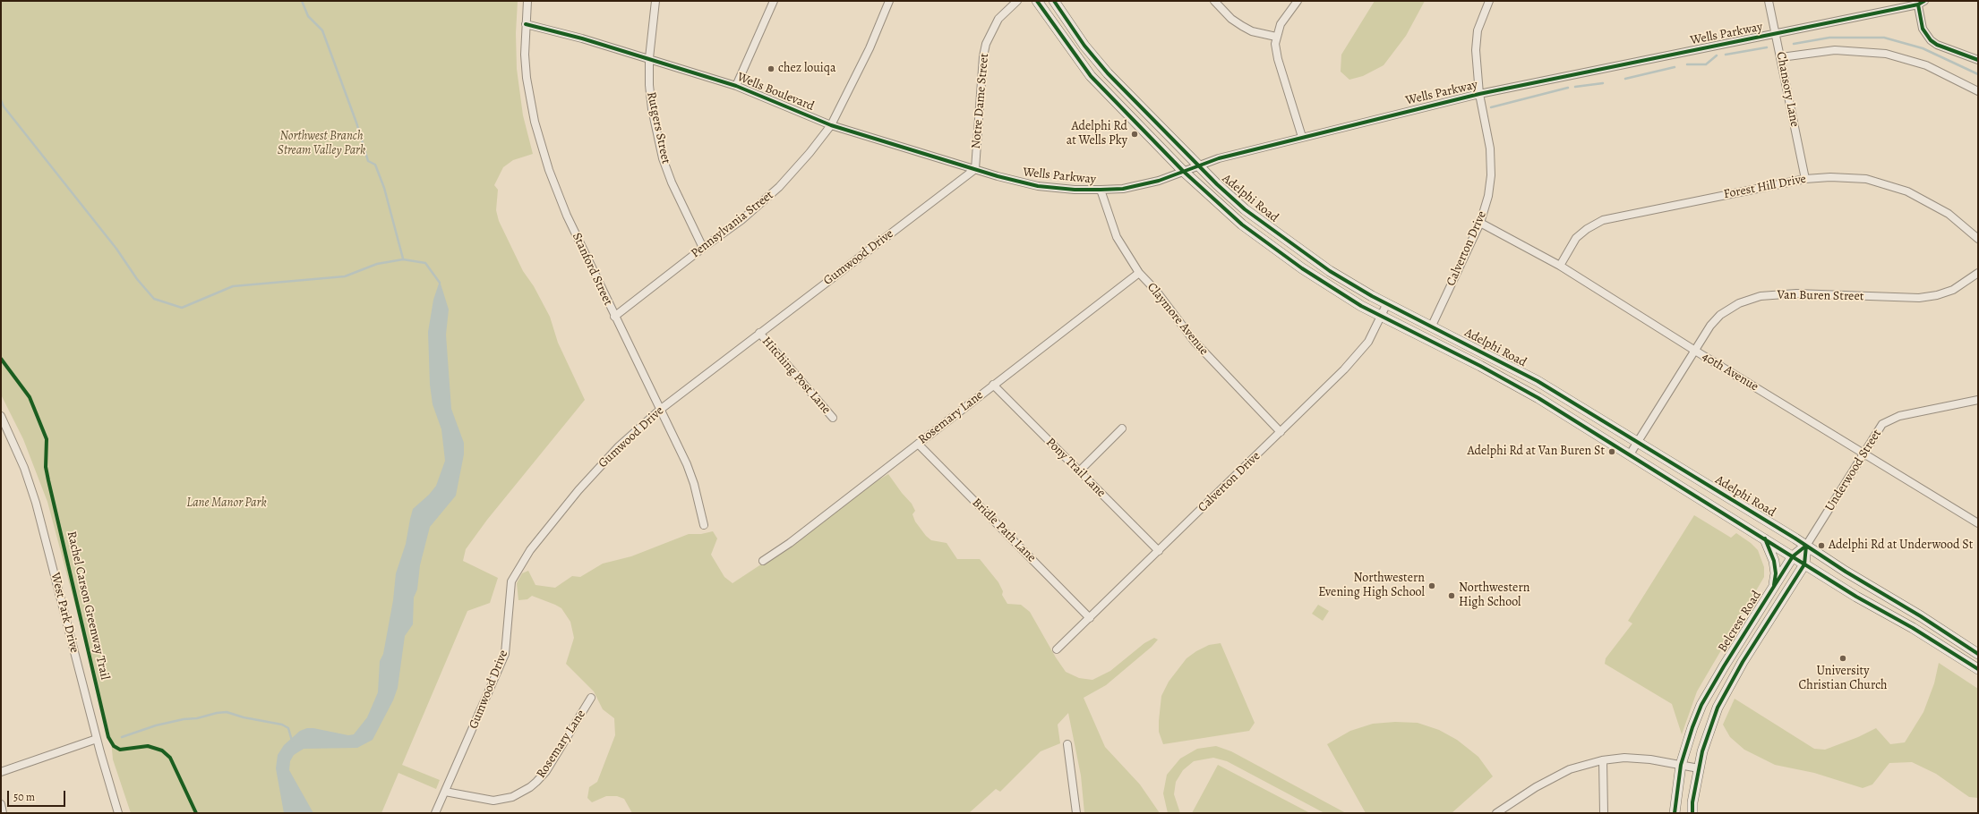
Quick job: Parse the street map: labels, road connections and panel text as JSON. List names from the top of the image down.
{
  "streets": {
    "main road": ["Adelphi Road", "Belcrest Road"],
    "street": [
      "Wells Parkway",
      "Chansory Lane",
      "Wells Boulevard",
      "Notre Dame Street",
      "Rutgers Street",
      "Forest Hill Drive",
      "Pennsylvania Street",
      "Calverton Drive",
      "Gumwood Drive",
      "Stanford Street",
      "Van Buren Street",
      "Claymore Avenue",
      "40th Avenue",
      "Hitching Post Lane",
      "Rosemary Lane",
      "Pony Trail Lane",
      "Underwood Street",
      "Bridle Path Lane",
      "West Park Drive"
    ],
    "cycle path": ["Rachel Carson Greenway Trail"]
  },
  "crossings": [
    ["Wells Parkway", "Chansory Lane"],
    ["Wells Parkway", "Wells Boulevard"],
    ["Wells Parkway", "Notre Dame Street"],
    ["Wells Parkway", "Adelphi Road"],
    ["Wells Parkway", "Calverton Drive"],
    ["Wells Parkway", "Gumwood Drive"],
    ["Wells Parkway", "Claymore Avenue"],
    ["Chansory Lane", "Forest Hill Drive"],
    ["Wells Boulevard", "Notre Dame Street"],
    ["Wells Boulevard", "Rutgers Street"],
    ["Wells Boulevard", "Pennsylvania Street"],
    ["Wells Boulevard", "Gumwood Drive"],
    ["Wells Boulevard", "Stanford Street"],
    ["Notre Dame Street", "Gumwood Drive"],
    ["Rutgers Street", "Pennsylvania Street"],
    ["Forest Hill Drive", "40th Avenue"],
    ["Adelphi Road", "Calverton Drive"],
    ["Adelphi Road", "Van Buren Street"],
    ["Adelphi Road", "Underwood Street"],
    ["Adelphi Road", "Belcrest Road"],
    ["Pennsylvania Street", "Stanford Street"],
    ["Calverton Drive", "Claymore Avenue"],
    ["Calverton Drive", "40th Avenue"],
    ["Calverton Drive", "Pony Trail Lane"],
    ["Calverton Drive", "Bridle Path Lane"],
    ["Gumwood Drive", "Stanford Street"],
    ["Gumwood Drive", "Hitching Post Lane"],
    ["Gumwood Drive", "Rosemary Lane"],
    ["Van Buren Street", "40th Avenue"],
    ["Claymore Avenue", "Rosemary Lane"],
    ["40th Avenue", "Underwood Street"],
    ["Rosemary Lane", "Pony Trail Lane"],
    ["Rosemary Lane", "Bridle Path Lane"],
    ["Underwood Street", "Belcrest Road"]
  ],
  "parks": ["Northwest Branch Stream Valley Park", "Lane Manor Park"],
  "places": [
    "chez louiqa",
    "Adelphi Rd at Wells Pky",
    "Adelphi Rd at Van Buren St",
    "Adelphi Rd at Underwood St",
    "Northwestern Evening High School",
    "Northwestern High School",
    "University Christian Church"
  ],
  "scale_bar": "50 m"
}
